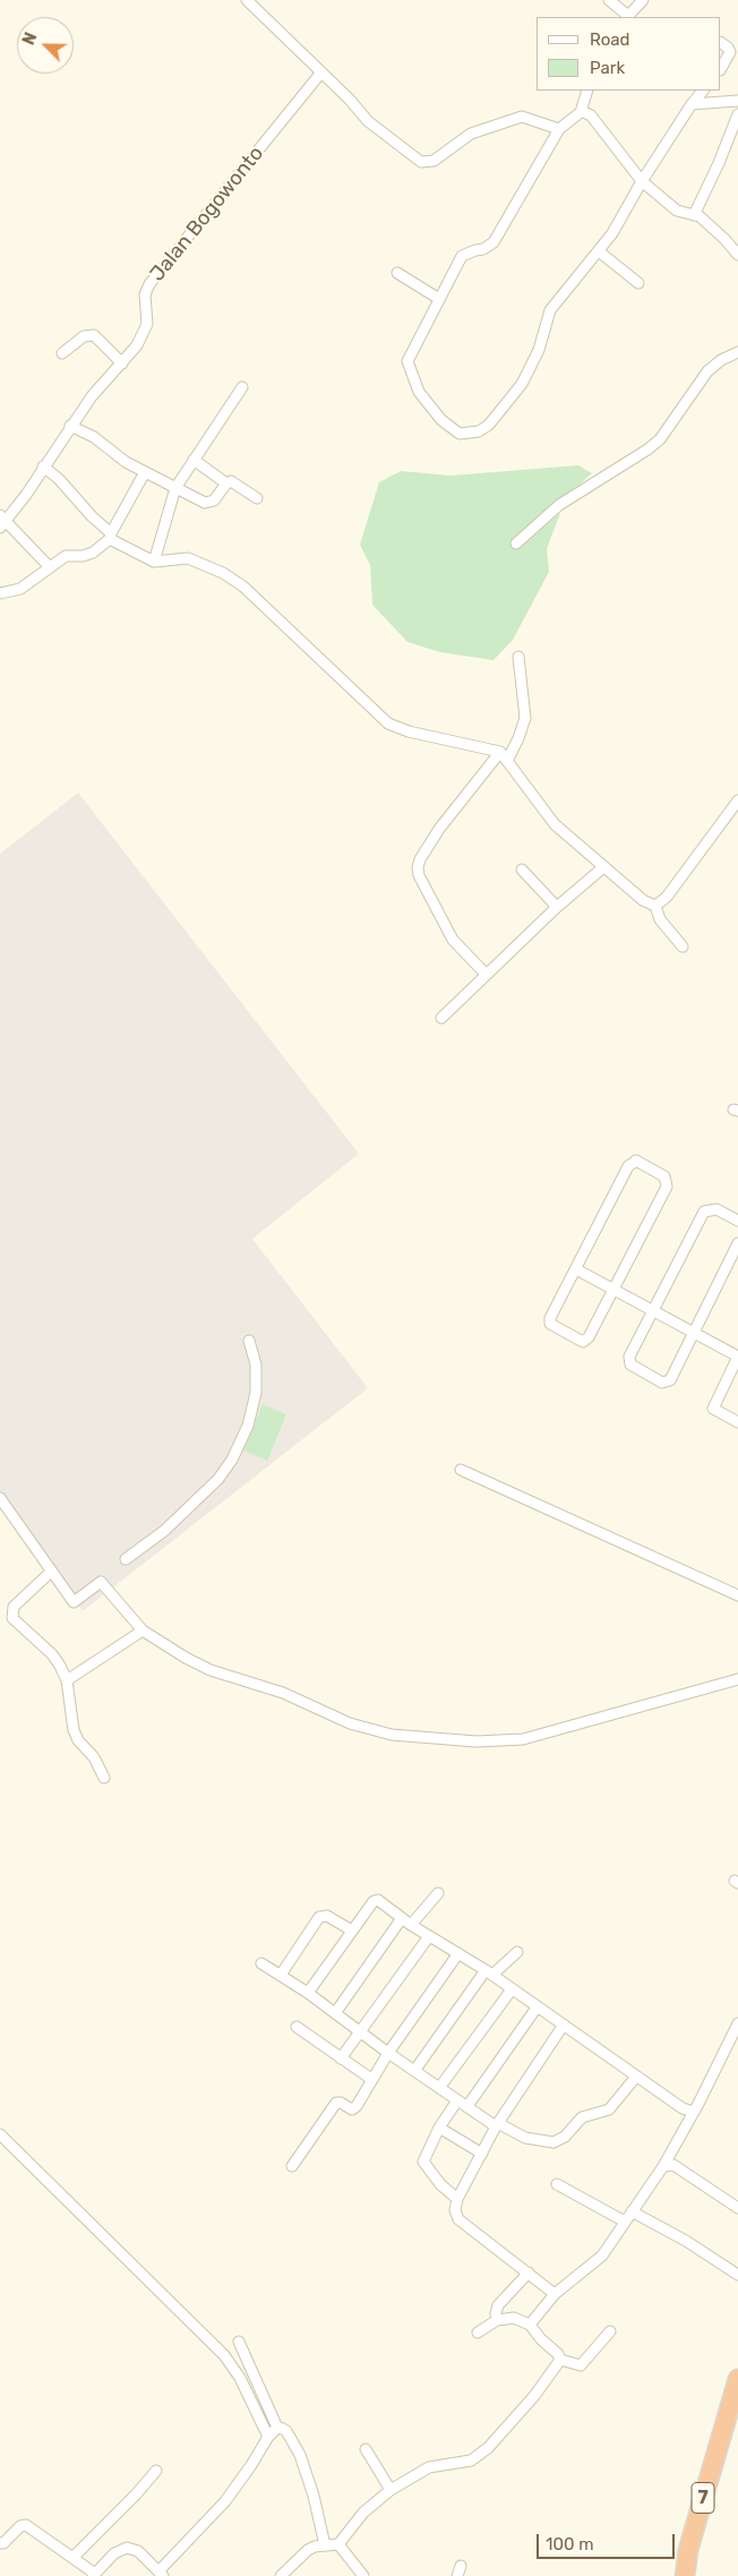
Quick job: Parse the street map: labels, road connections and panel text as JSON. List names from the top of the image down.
{
  "streets": {
    "highway": ["7"],
    "street": ["Jalan Bogowonto"]
  },
  "legend": ["Road", "Park"],
  "scale_bar": "100 m",
  "north": "top left"
}
